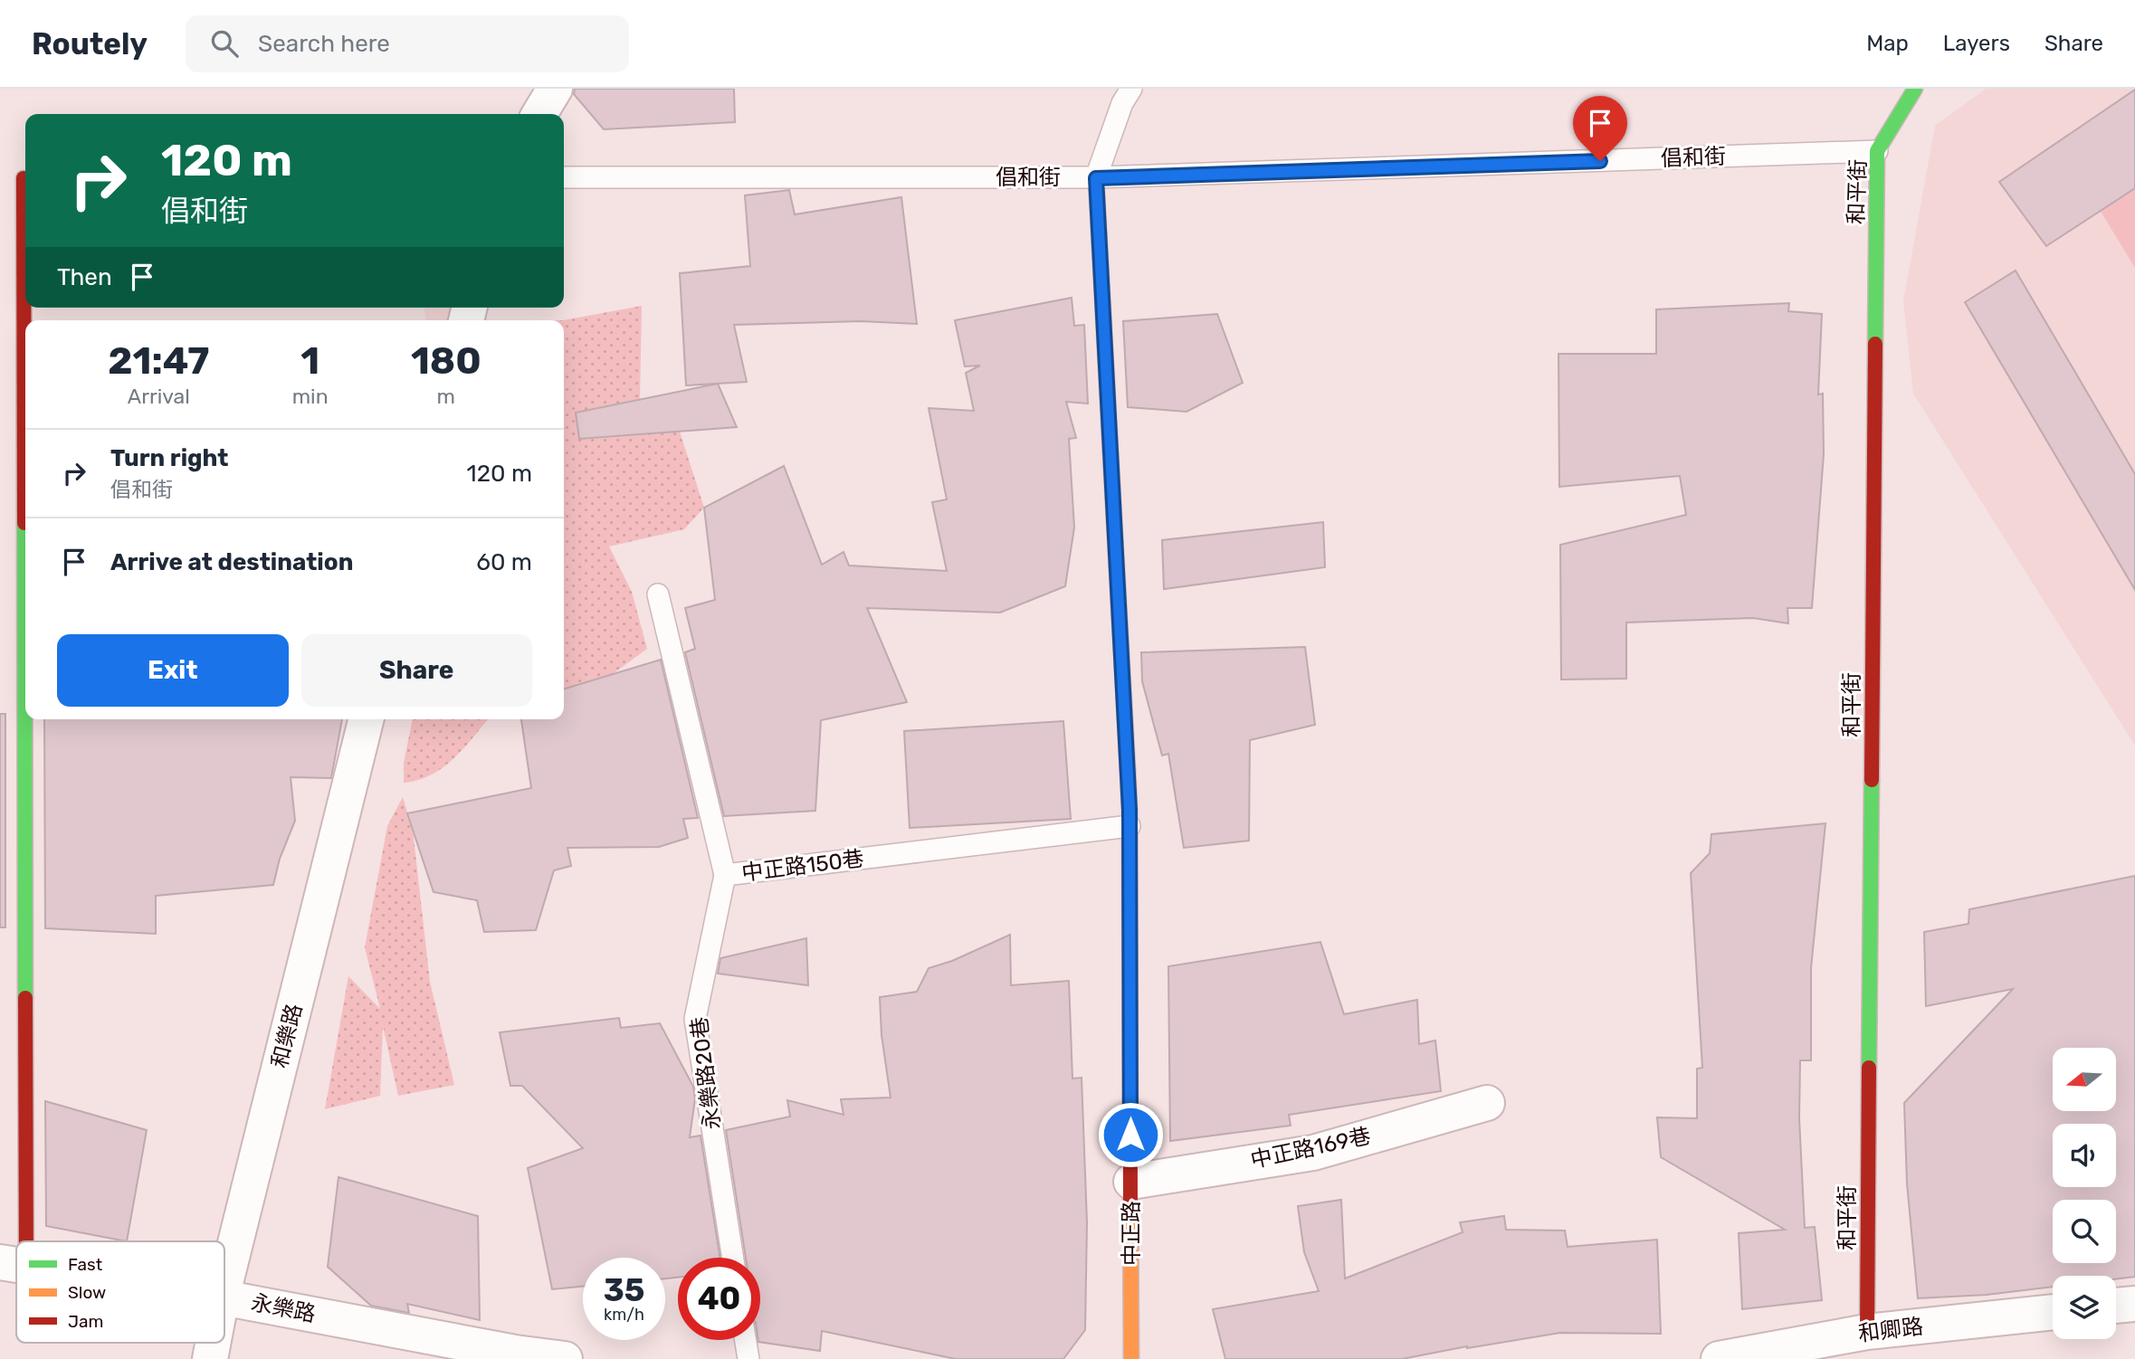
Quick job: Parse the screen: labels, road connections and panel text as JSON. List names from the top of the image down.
{
  "streets": {
    "street": [
      "和平街",
      "和樂路",
      "中正路169巷",
      "中正路",
      "永樂路",
      "和卿路"
    ],
    "lane": ["倡和街", "中正路150巷", "永樂路20巷"]
  },
  "crossings": [
    ["倡和街", "和平街"],
    ["倡和街", "中正路"],
    ["和平街", "和卿路"],
    ["中正路150巷", "永樂路20巷"],
    ["中正路150巷", "中正路"],
    ["中正路169巷", "中正路"]
  ],
  "legend": ["Fast", "Slow", "Jam"],
  "north": "left",
  "page": {
    "header": "Routely",
    "search": "Search here",
    "nav": ["Map", "Layers", "Share"],
    "turn": ["120 m", "倡和街"],
    "then": "Then",
    "eta": [
      "21:47",
      "Arrival",
      "1",
      "min",
      "180",
      "m"
    ],
    "list": [
      {
        "name": "Turn right",
        "note": "倡和街",
        "value": "120 m"
      },
      {
        "name": "Arrive at destination",
        "value": "60 m"
      }
    ],
    "buttons": ["Exit", "Share"],
    "speed": "35 km/h",
    "limit": "40"
  }
}
